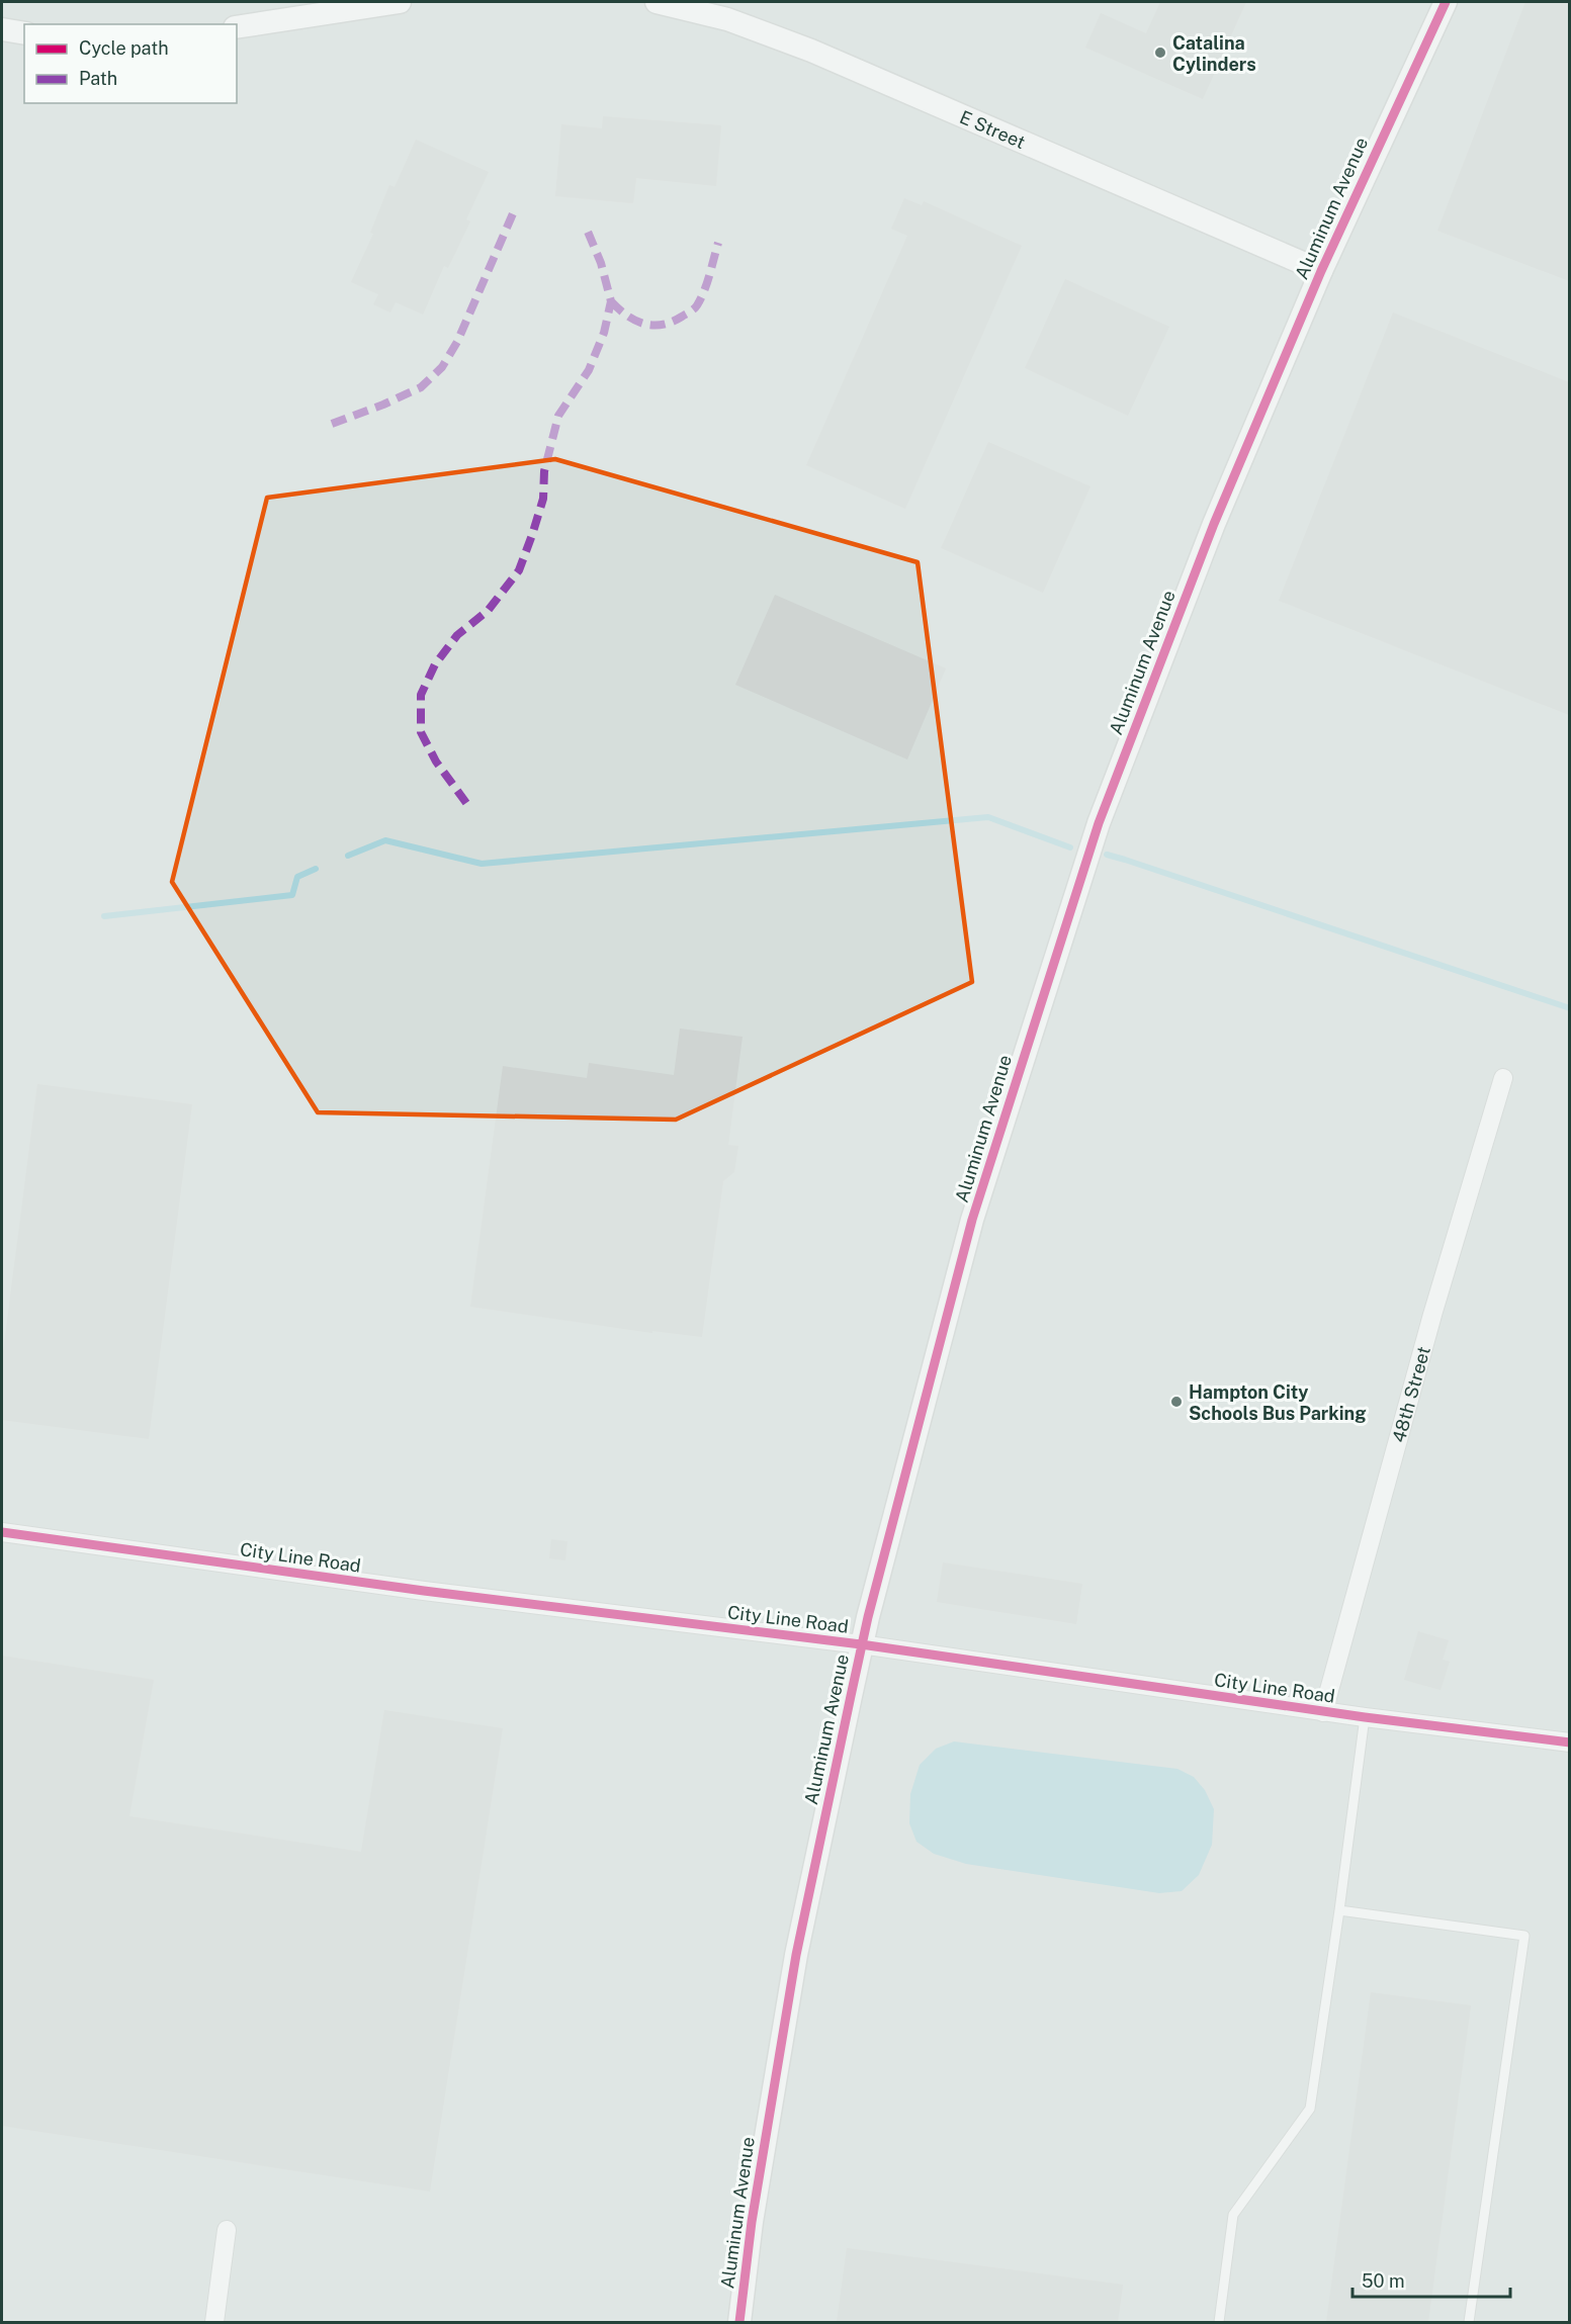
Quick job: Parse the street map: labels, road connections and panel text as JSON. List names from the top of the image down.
{
  "streets": {
    "street": [
      "E Street",
      "Aluminum Avenue",
      "48th Street",
      "City Line Road"
    ]
  },
  "crossings": [
    ["E Street", "Aluminum Avenue"],
    ["Aluminum Avenue", "City Line Road"],
    ["48th Street", "City Line Road"]
  ],
  "places": ["Catalina Cylinders", "Hampton City Schools Bus Parking"],
  "legend": ["Cycle path", "Path"],
  "scale_bar": "50 m"
}
